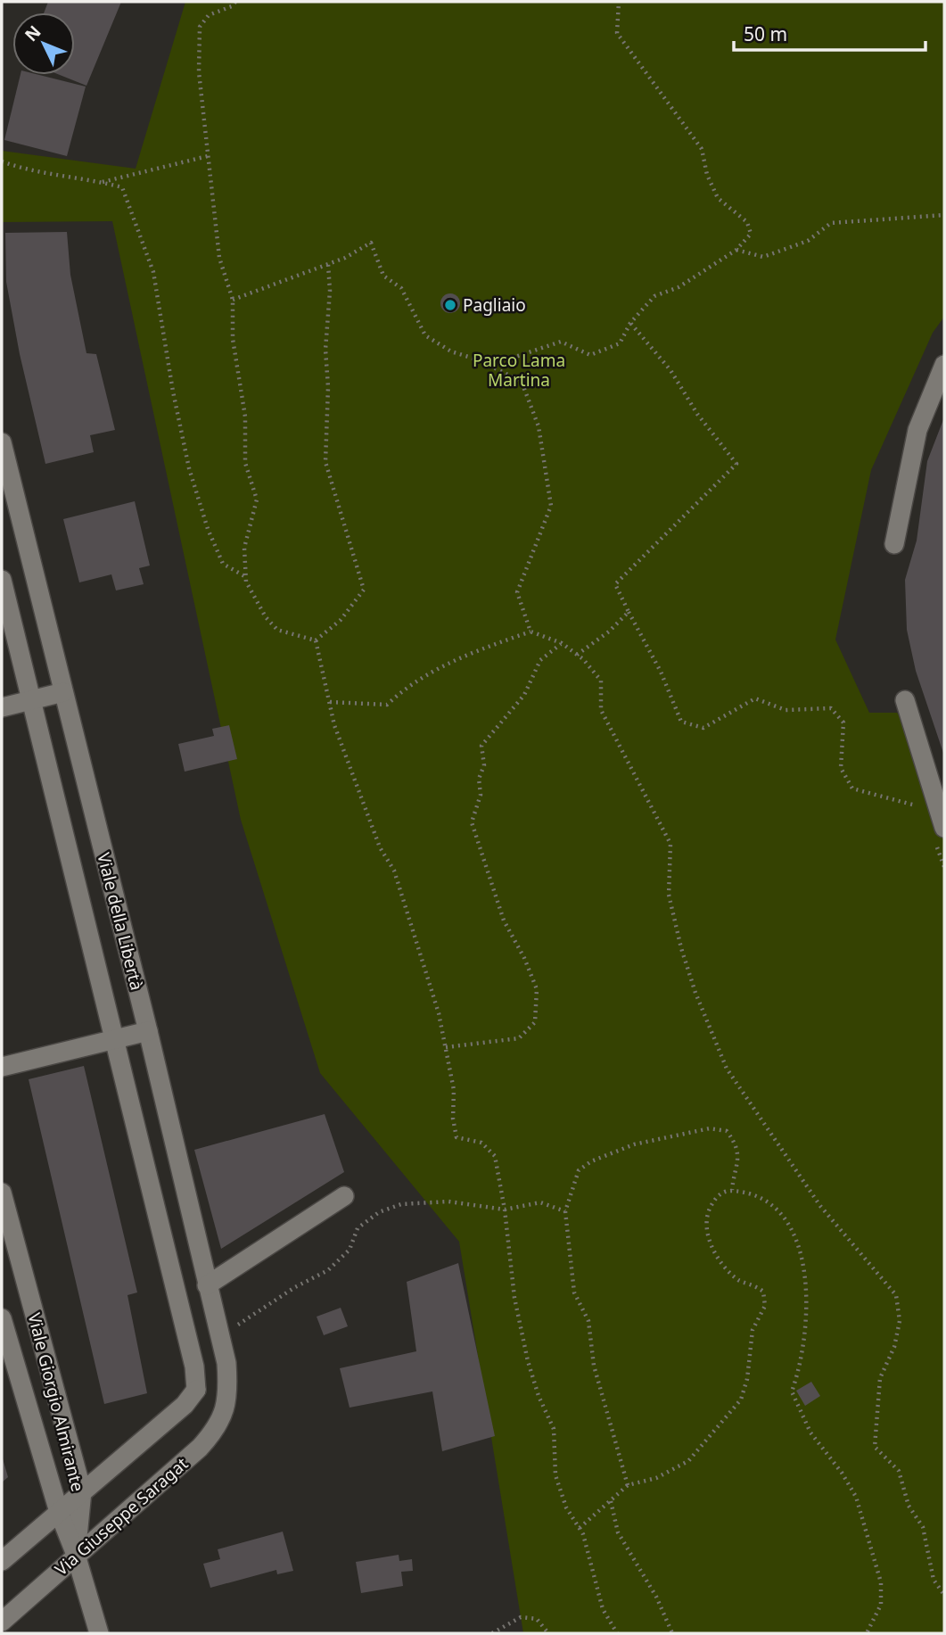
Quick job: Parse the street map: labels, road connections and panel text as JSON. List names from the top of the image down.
{
  "streets": {
    "street": ["Viale della Libertà", "Viale Giorgio Almirante", "Via Giuseppe Saragat"]
  },
  "crossings": [
    ["Viale della Libertà", "Via Giuseppe Saragat"],
    ["Viale Giorgio Almirante", "Via Giuseppe Saragat"]
  ],
  "parks": ["Parco Lama Martina"],
  "places": ["Pagliaio"],
  "scale_bar": "50 m",
  "north": "top left"
}
